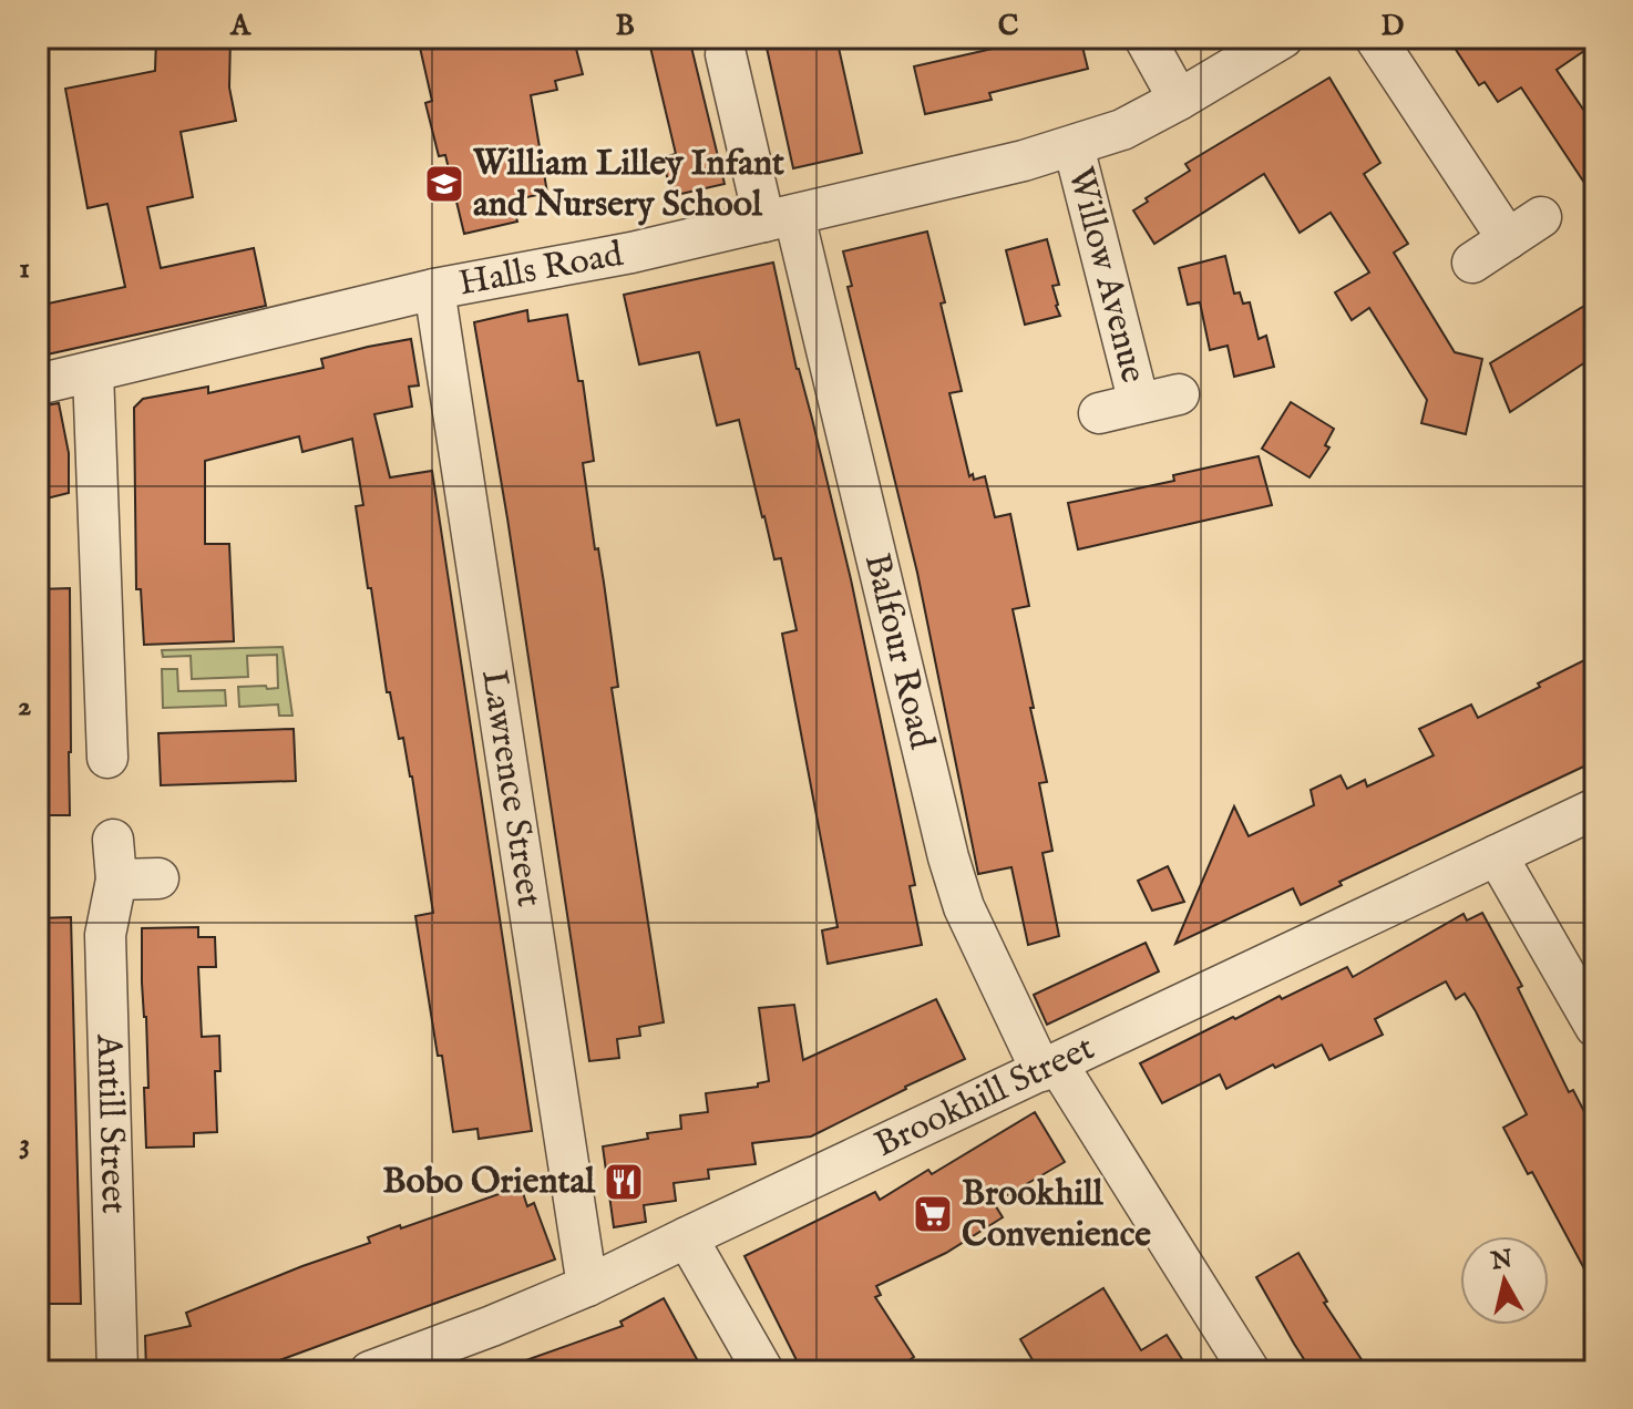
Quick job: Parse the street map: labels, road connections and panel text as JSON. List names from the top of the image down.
{
  "streets": {
    "street": [
      "Halls Road",
      "Willow Avenue",
      "Balfour Road",
      "Lawrence Street",
      "Brookhill Street",
      "Antill Street"
    ]
  },
  "crossings": [
    ["Halls Road", "Willow Avenue"],
    ["Halls Road", "Balfour Road"],
    ["Halls Road", "Lawrence Street"],
    ["Balfour Road", "Brookhill Street"],
    ["Lawrence Street", "Brookhill Street"]
  ],
  "places": {
    "school or university": ["William Lilley Infant and Nursery School"],
    "restaurant": ["Bobo Oriental"],
    "supermarket": ["Brookhill Convenience"]
  },
  "north": "top",
  "grid": {
    "columns": [
      "A",
      "B",
      "C",
      "D"
    ],
    "rows": ["1", "2", "3"]
  }
}
